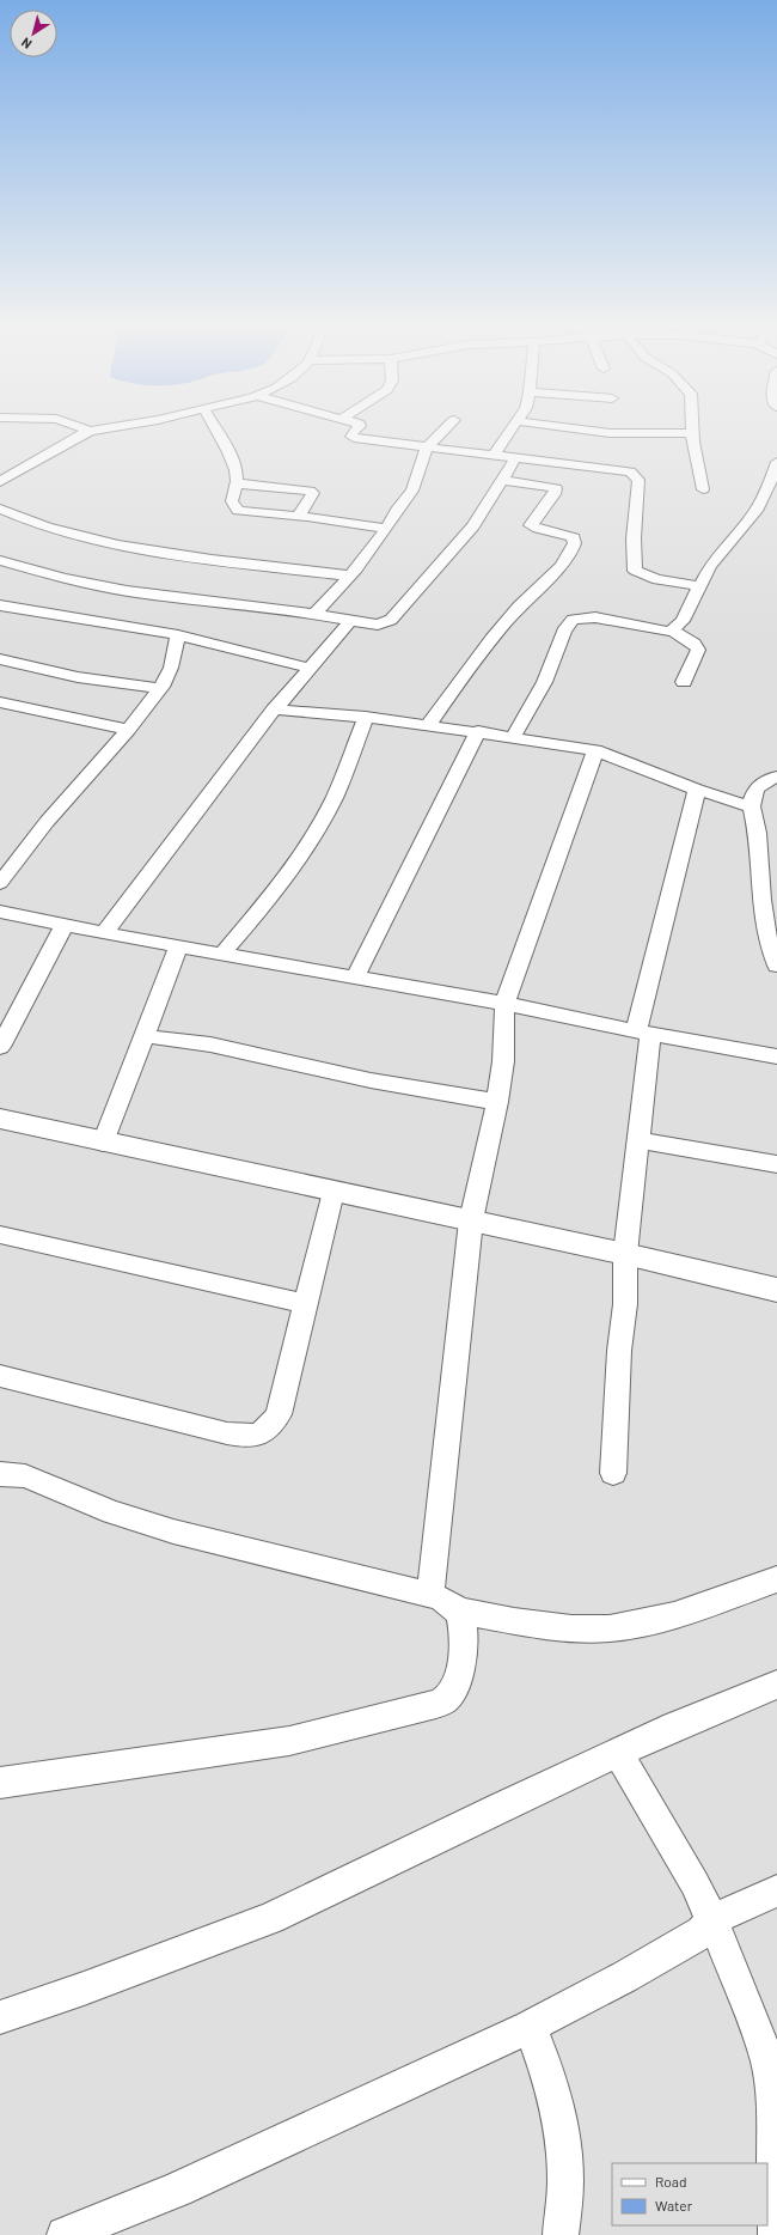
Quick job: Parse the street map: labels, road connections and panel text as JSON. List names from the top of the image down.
{
  "legend": ["Road", "Water"],
  "north": "bottom left"
}
